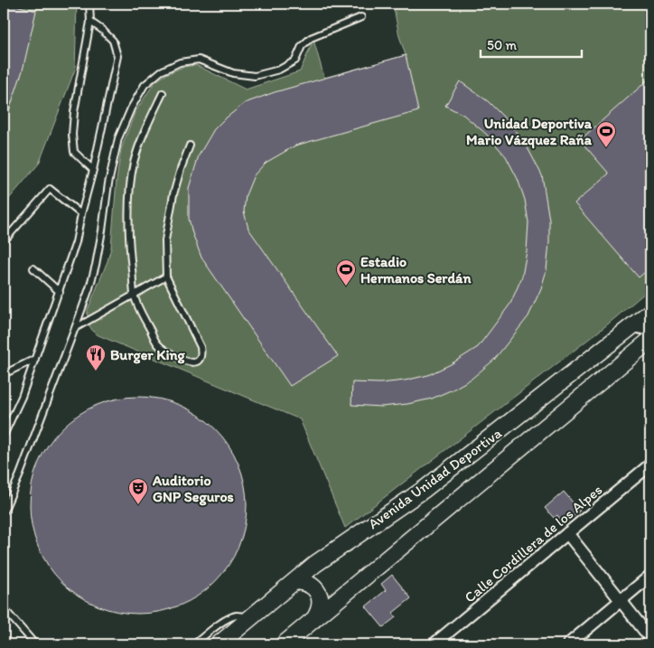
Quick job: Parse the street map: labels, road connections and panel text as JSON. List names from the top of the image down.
{
  "streets": {
    "street": ["Avenida Unidad Deportiva", "Calle Cordillera de los Alpes"]
  },
  "places": {
    "sports": ["Unidad Deportiva Mario Vázquez Raña", "Estadio Hermanos Serdán"],
    "restaurant": ["Burger King"],
    "theatre": ["Auditorio GNP Seguros"]
  },
  "scale_bar": "50 m"
}
